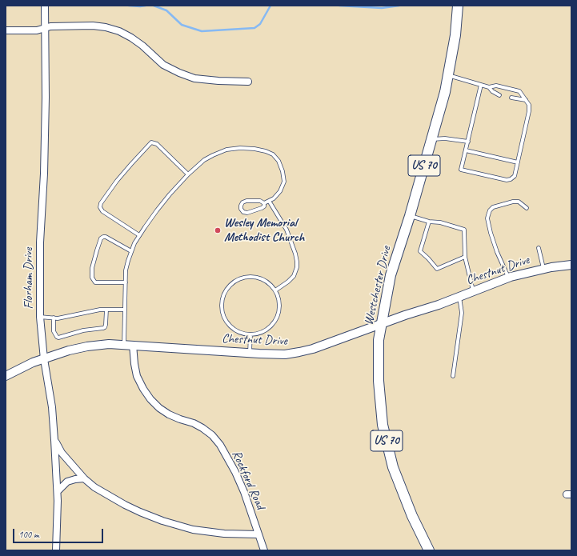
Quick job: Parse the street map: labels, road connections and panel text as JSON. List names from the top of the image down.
{
  "streets": {
    "main road": ["US 70", "Westchester Drive"],
    "street": ["Chestnut Drive", "Florham Drive", "Rockford Road"]
  },
  "crossings": [
    ["Chestnut Drive", "Florham Drive"],
    ["Chestnut Drive", "Westchester Drive"],
    ["Chestnut Drive", "Rockford Road"]
  ],
  "places": ["Wesley Memorial Methodist Church"],
  "scale_bar": "100 m"
}
